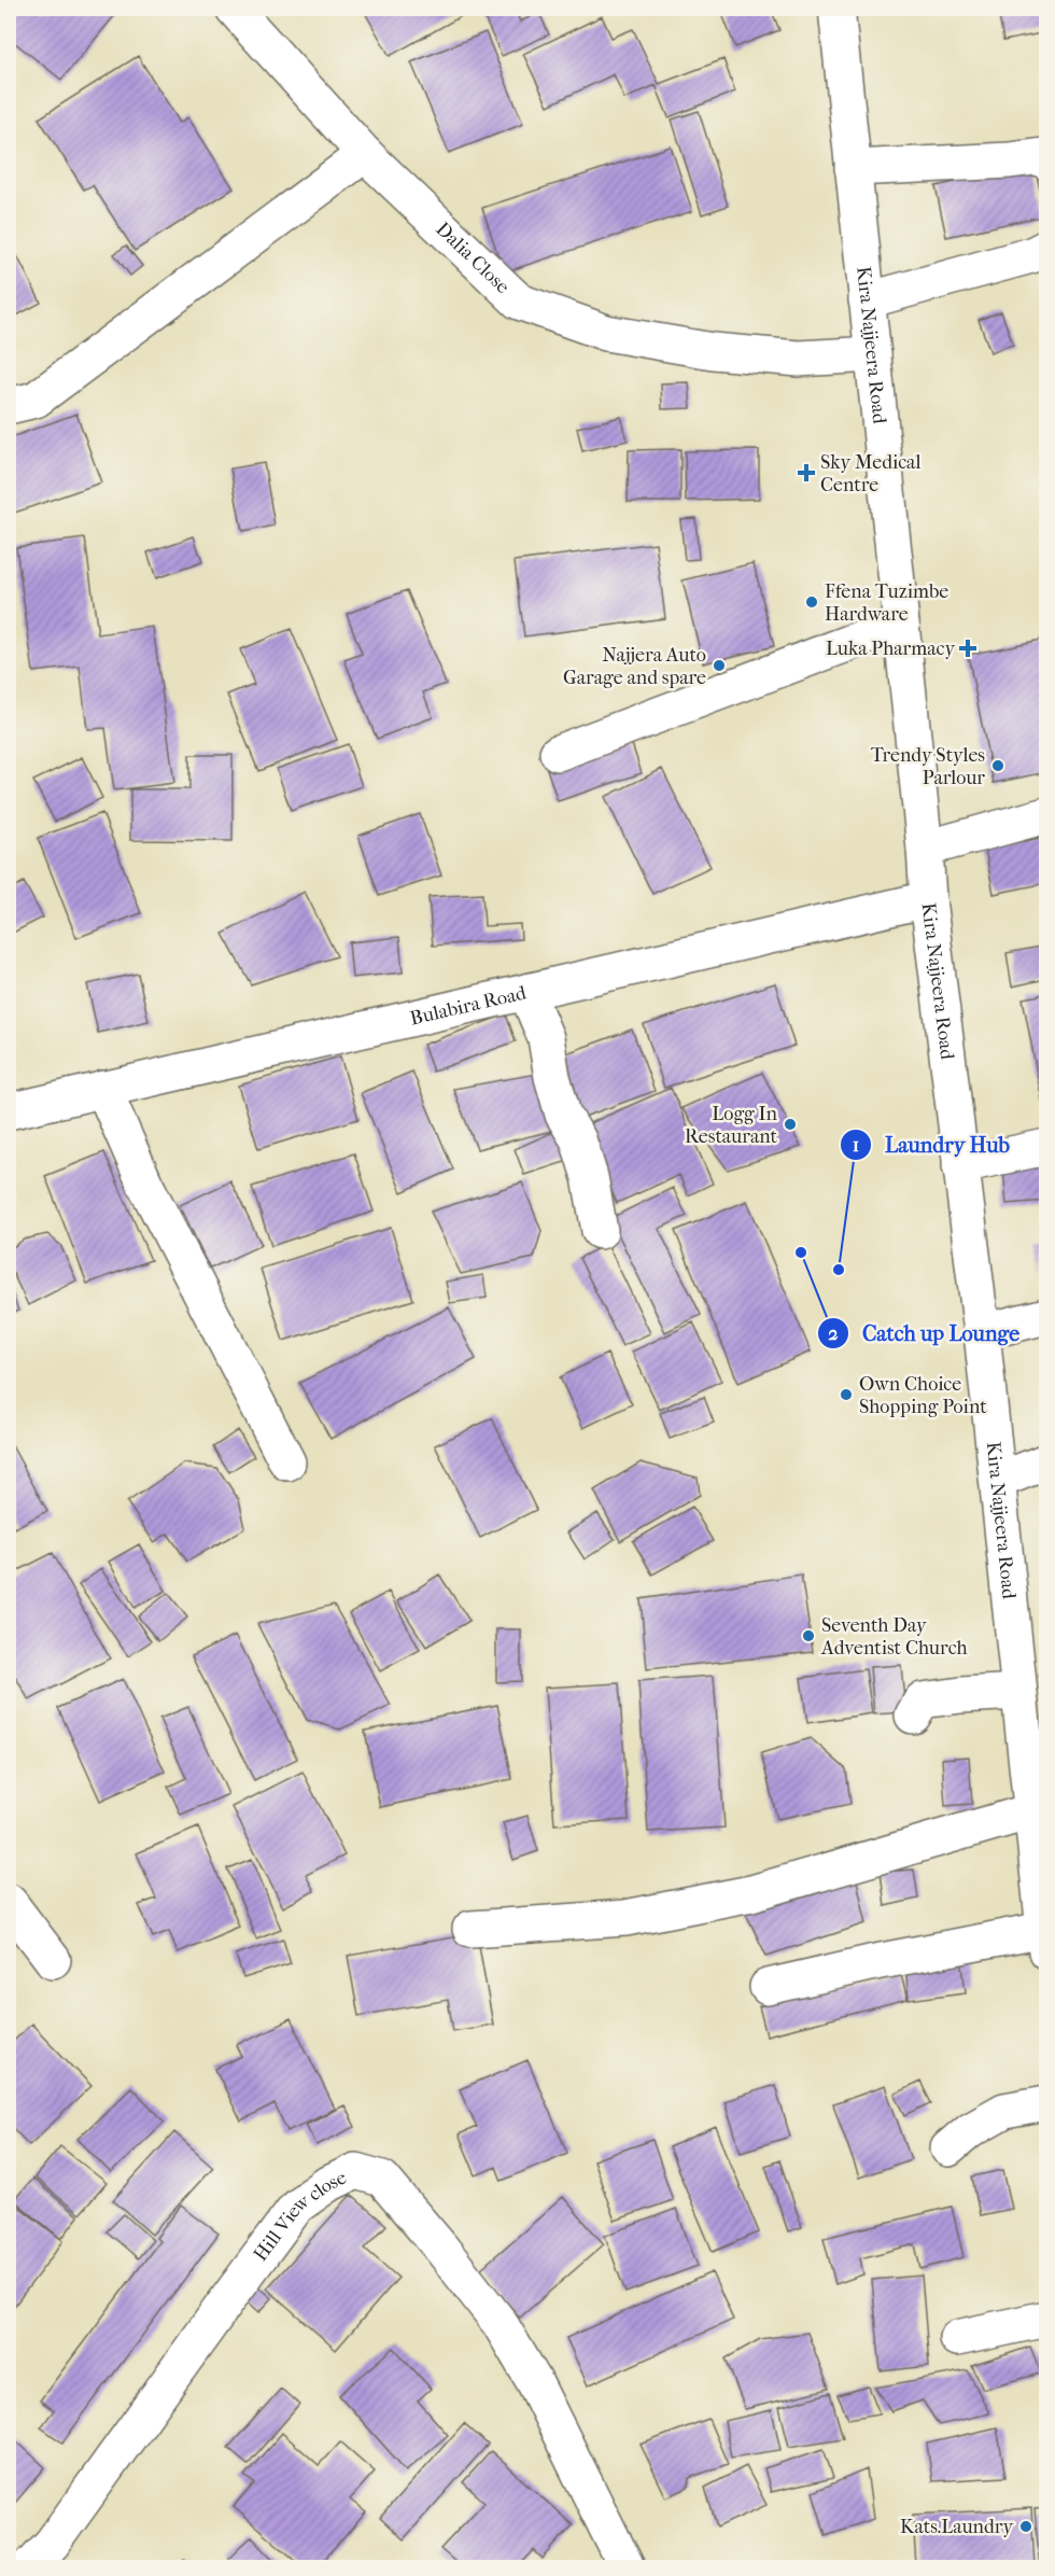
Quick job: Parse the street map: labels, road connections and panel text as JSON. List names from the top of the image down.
{
  "streets": {
    "street": [
      "Dalia Close",
      "Kira Najjeera Road",
      "Bulabira Road",
      "Hill View close"
    ]
  },
  "crossings": [
    ["Dalia Close", "Kira Najjeera Road"],
    ["Kira Najjeera Road", "Bulabira Road"]
  ],
  "places": {
    "health": ["Sky Medical Centre", "Luka Pharmacy"],
    "other": [
      "Ffena Tuzimbe Hardware",
      "Najjera Auto Garage and spare",
      "Trendy Styles Parlour",
      "Logg In Restaurant",
      "Catch up Lounge",
      "Laundry Hub",
      "Own Choice Shopping Point",
      "Seventh Day Adventist Church",
      "Kats.Laundry"
    ]
  }
}
